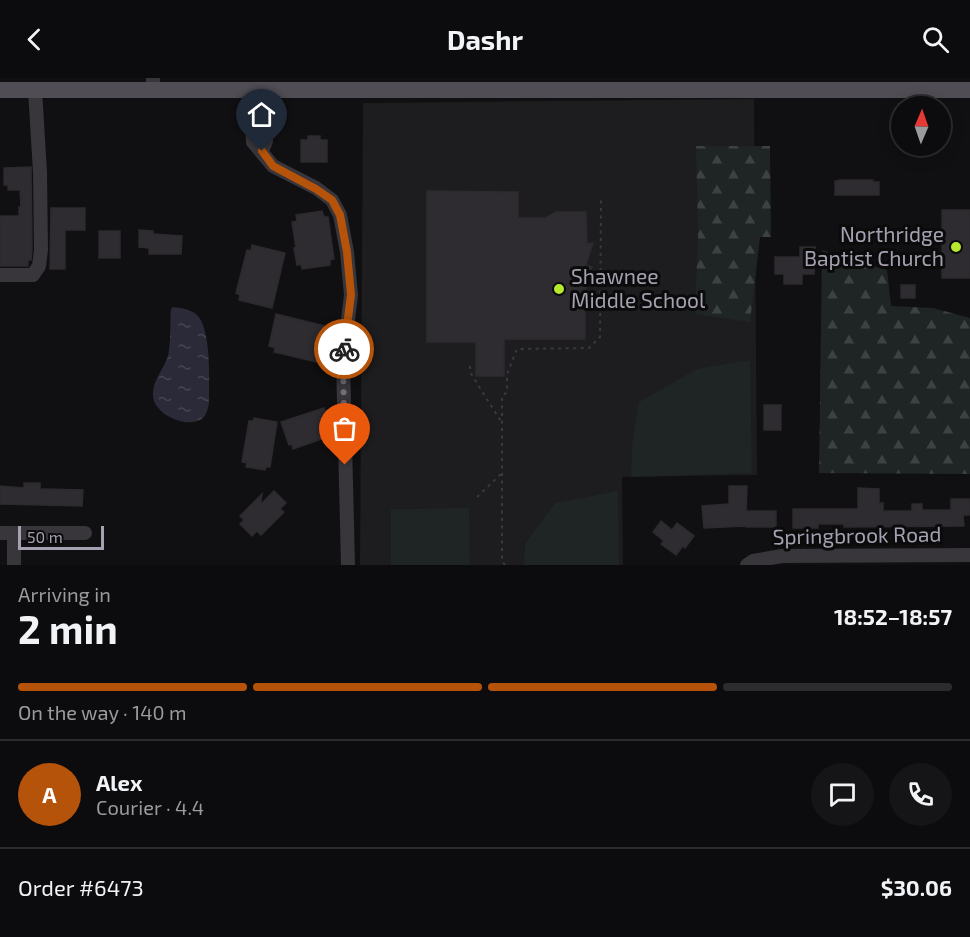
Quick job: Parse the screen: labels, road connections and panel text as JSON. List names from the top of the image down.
{
  "streets": {
    "street": ["Springbrook Road"]
  },
  "places": ["Northridge Baptist Church", "Shawnee Middle School"],
  "scale_bar": "50 m",
  "north": "top",
  "page": {
    "header": "Dashr",
    "scale": "50 m",
    "heading": ["2 min", "Arriving in", "18:52–18:57"],
    "panel": [
      "Alex",
      "Courier · 4.4",
      "Order #6473",
      "$30.06"
    ],
    "bar": "On the way · 140 m",
    "round": "A"
  }
}
